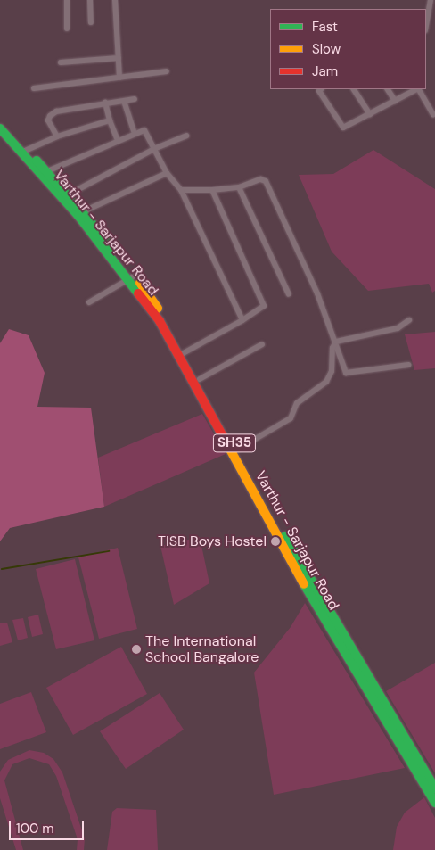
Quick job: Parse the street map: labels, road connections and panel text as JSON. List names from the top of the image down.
{
  "streets": {
    "main road": ["Varthur - Sarjapur Road", "SH35"]
  },
  "places": ["TISB Boys Hostel", "The International School Bangalore"],
  "legend": ["Fast", "Slow", "Jam"],
  "scale_bar": "100 m"
}
